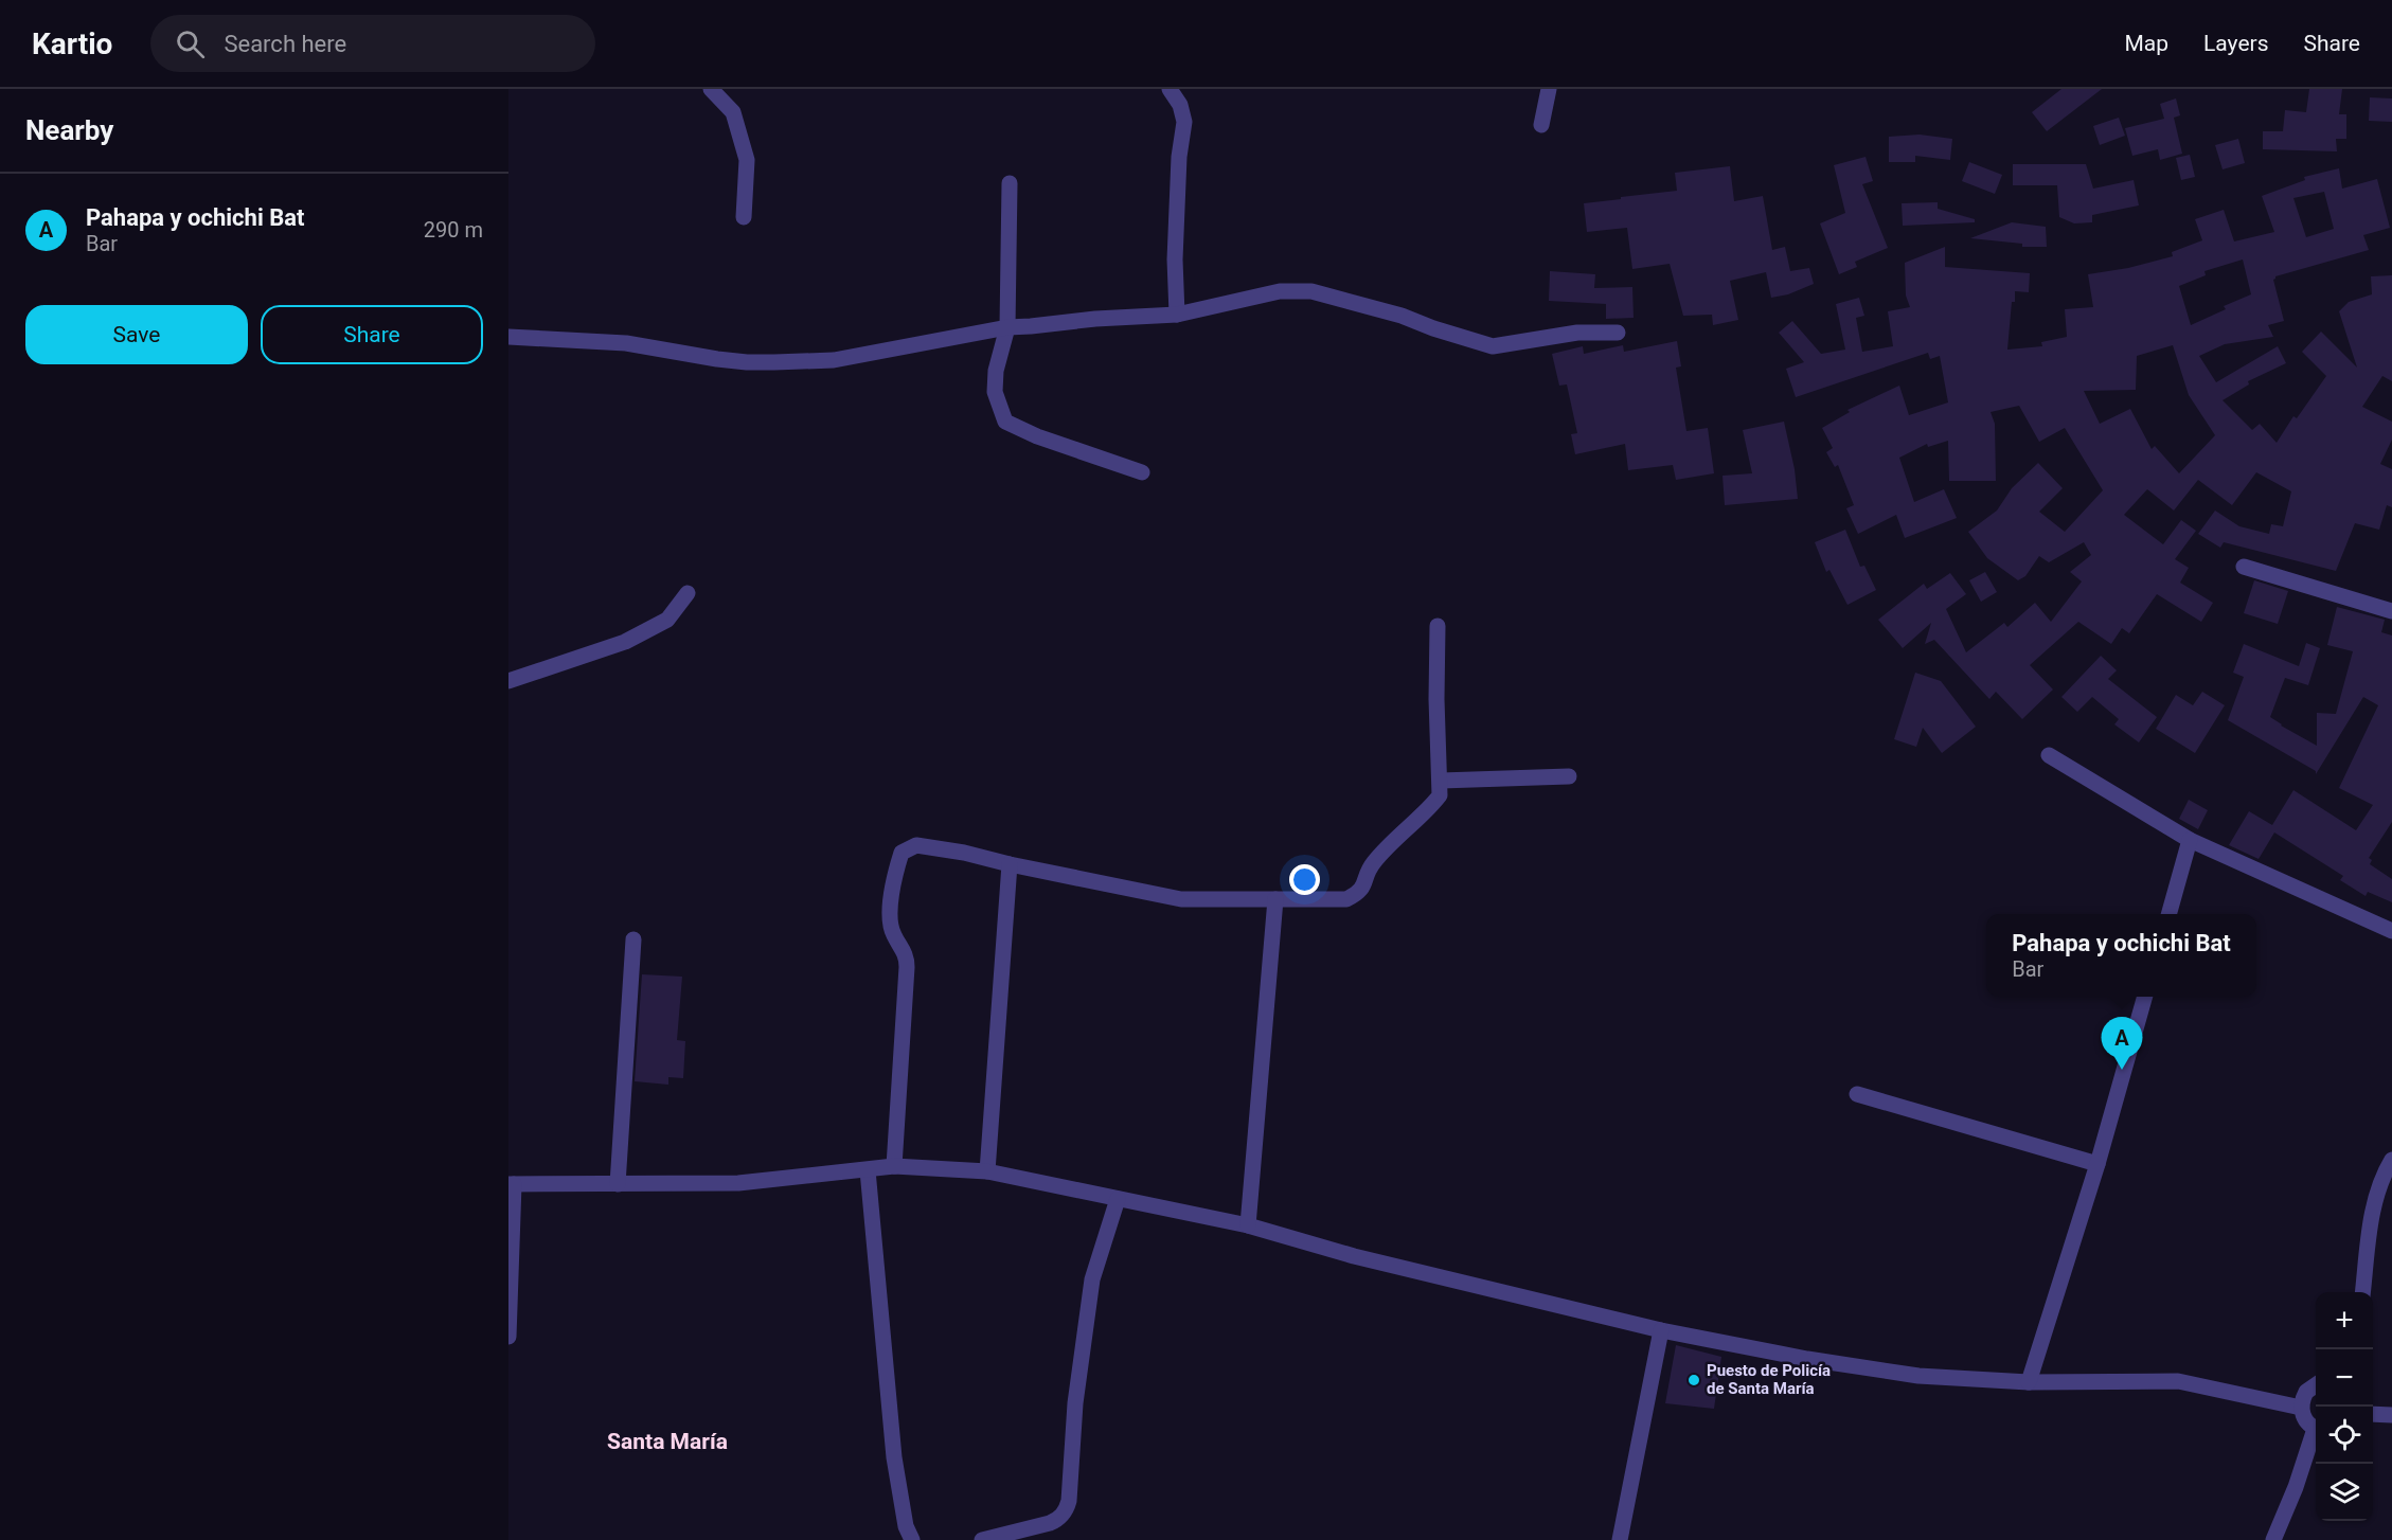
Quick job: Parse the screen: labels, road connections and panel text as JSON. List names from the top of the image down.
{
  "districts": ["Santa María"],
  "places": ["Puesto de Policía de Santa María"],
  "page": {
    "header": "Kartio",
    "search": "Search here",
    "nav": ["Map", "Layers", "Share"],
    "heading": "Nearby",
    "list": [
      {
        "mark": "A",
        "name": "Pahapa y ochichi Bat",
        "note": "Bar",
        "value": "290 m"
      }
    ],
    "buttons": ["Save", "Share"],
    "popup": ["Pahapa y ochichi Bat", "Bar"],
    "pins": "A",
    "map_buttons": ["+", "−"]
  }
}
